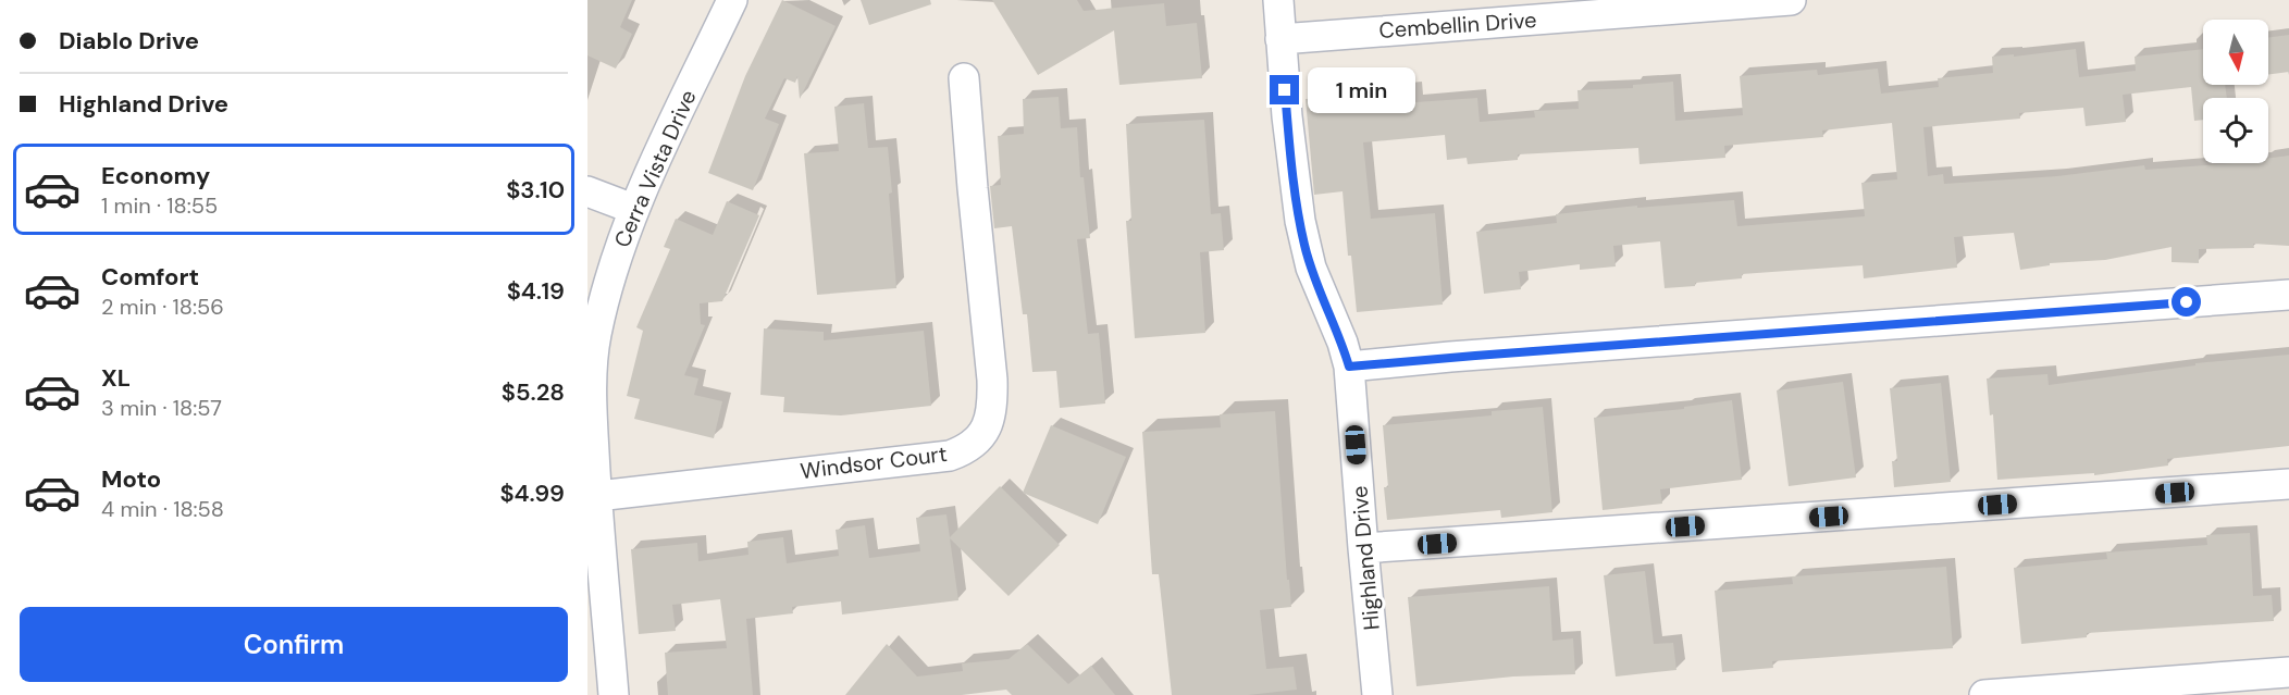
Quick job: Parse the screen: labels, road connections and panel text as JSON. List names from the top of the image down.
{
  "streets": {
    "street": [
      "Cembellin Drive",
      "Cerra Vista Drive",
      "Windsor Court",
      "Highland Drive"
    ]
  },
  "crossings": [
    ["Cembellin Drive", "Highland Drive"],
    ["Cerra Vista Drive", "Windsor Court"]
  ],
  "north": "bottom",
  "page": {
    "banner": ["Diablo Drive", "Highland Drive"],
    "bubble": "1 min",
    "list": [
      {
        "name": "Economy",
        "note": "1 min · 18:55",
        "value": "$3.10"
      },
      {
        "name": "Comfort",
        "note": "2 min · 18:56",
        "value": "$4.19"
      },
      {
        "name": "XL",
        "note": "3 min · 18:57",
        "value": "$5.28"
      },
      {
        "name": "Moto",
        "note": "4 min · 18:58",
        "value": "$4.99"
      }
    ],
    "buttons": "Confirm"
  }
}
